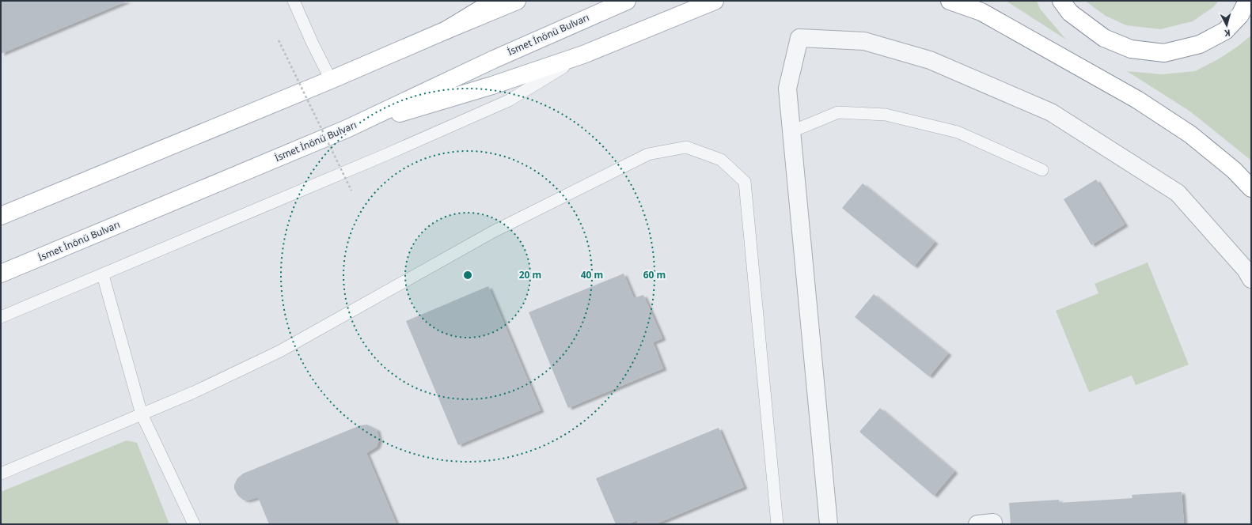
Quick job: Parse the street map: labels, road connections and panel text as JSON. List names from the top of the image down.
{
  "streets": {
    "main road": ["İsmet İnönü Bulvarı"]
  },
  "north": "bottom",
  "rings": ["20 m", "40 m", "60 m"]
}
